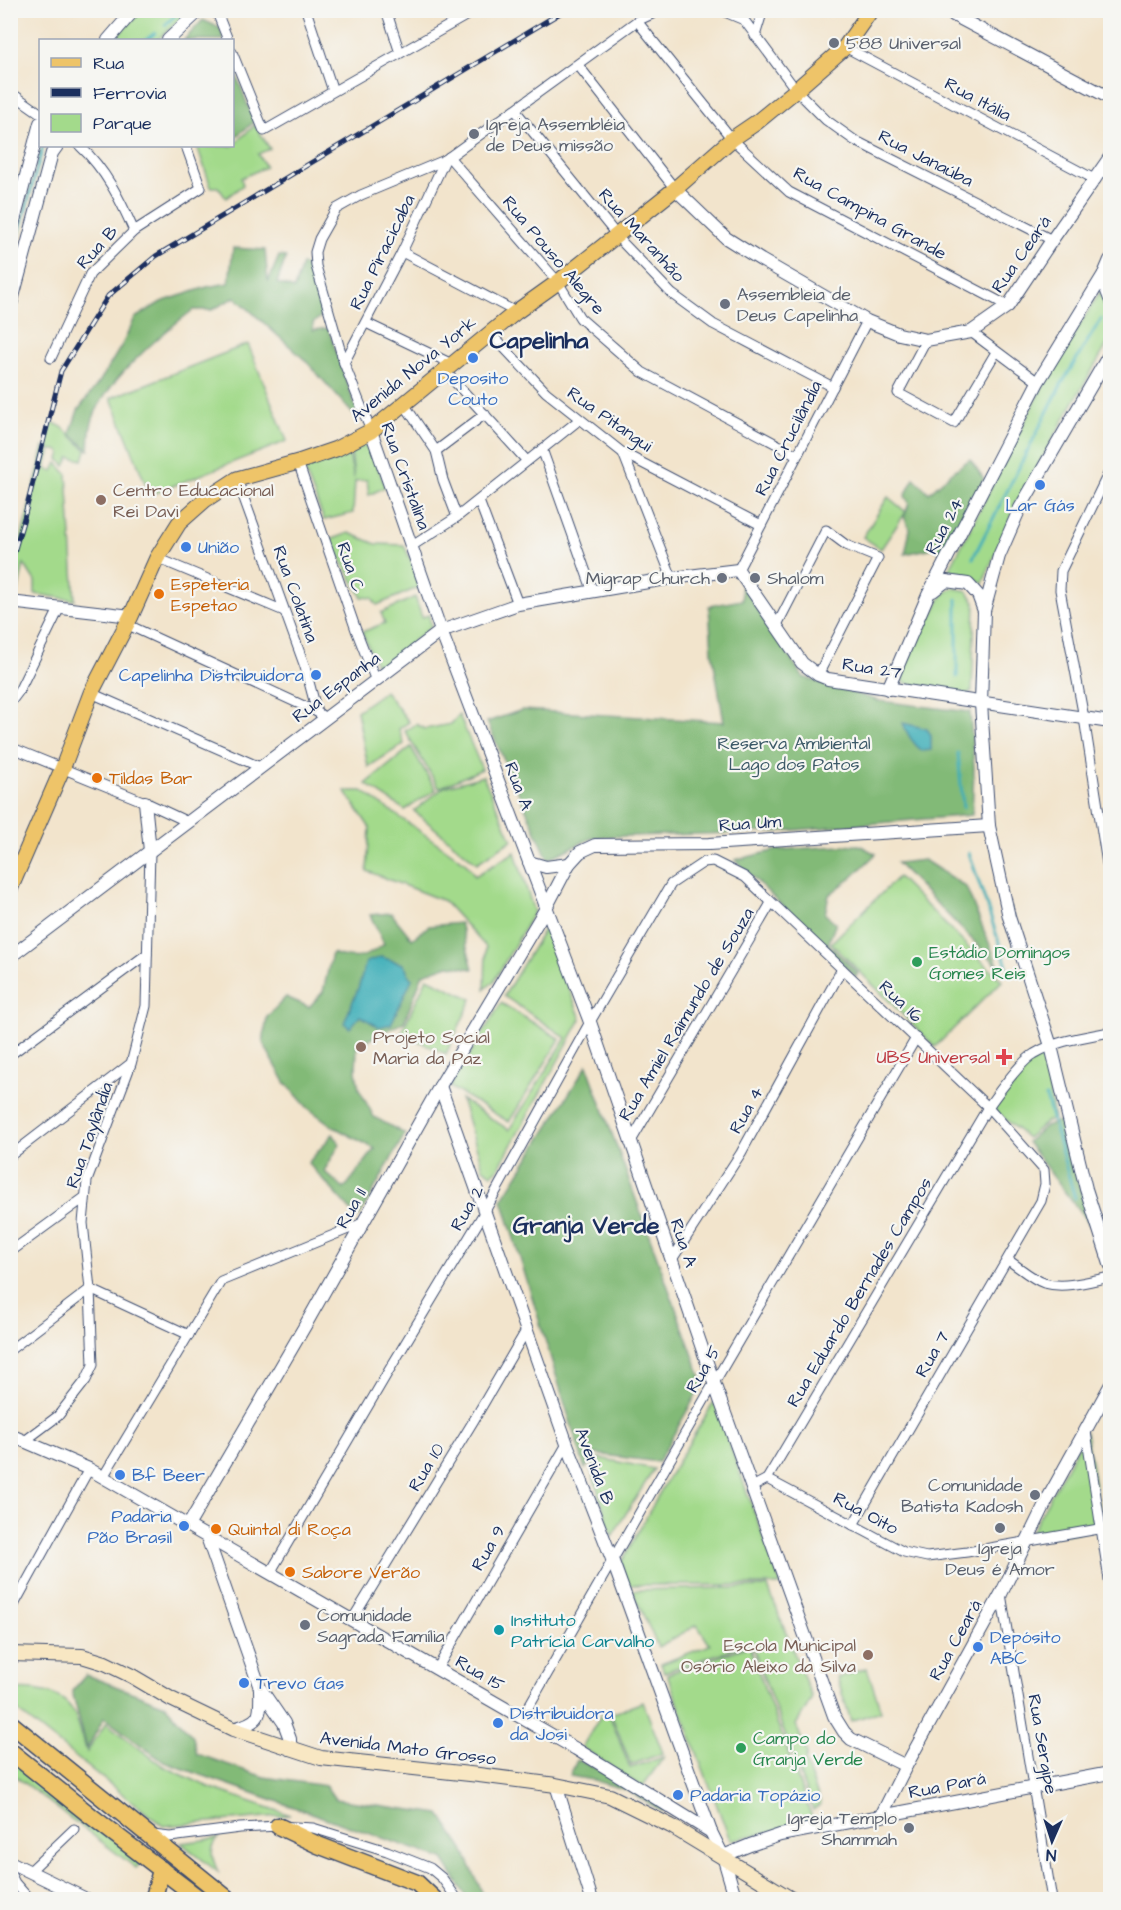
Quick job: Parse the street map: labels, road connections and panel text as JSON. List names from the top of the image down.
{
  "streets": {
    "main road": ["Avenida Nova York", "Avenida Mato Grosso"],
    "street": [
      "Rua Itália",
      "Rua Janaúba",
      "Rua Campina Grande",
      "Rua Maranhão",
      "Rua B",
      "Rua Piracicaba",
      "Rua Ceará",
      "Rua Pouso Alegre",
      "Rua Pitangui",
      "Rua Crucilândia",
      "Rua Cristalina",
      "Rua 24",
      "Rua C",
      "Rua Colatina",
      "Rua 27",
      "Rua Espanha",
      "Rua A",
      "Rua Um",
      "Rua 16",
      "Rua Amiel Raimundo de Souza",
      "Rua 4",
      "Rua Taylândia",
      "Rua 11",
      "Rua 2",
      "Rua Eduardo Bernades Campos",
      "Rua 7",
      "Rua 5",
      "Avenida B",
      "Rua 10",
      "Rua Oito",
      "Rua 9",
      "Rua 15",
      "Rua Sergipe",
      "Rua Pará"
    ]
  },
  "crossings": [
    ["Rua Itália", "Rua Ceará"],
    ["Rua Itália", "Avenida Nova York"],
    ["Rua Janaúba", "Rua Ceará"],
    ["Rua Janaúba", "Avenida Nova York"],
    ["Rua Campina Grande", "Rua Ceará"],
    ["Rua Campina Grande", "Avenida Nova York"],
    ["Rua Campina Grande", "Rua Cristalina"],
    ["Rua Maranhão", "Avenida Nova York"],
    ["Rua Maranhão", "Rua Crucilândia"],
    ["Rua Maranhão", "Rua Cristalina"],
    ["Rua Piracicaba", "Rua Pouso Alegre"],
    ["Rua Piracicaba", "Rua Cristalina"],
    ["Rua Ceará", "Avenida Nova York"],
    ["Rua Ceará", "Rua Crucilândia"],
    ["Rua Ceará", "Rua A"],
    ["Rua Ceará", "Rua Oito"],
    ["Rua Ceará", "Rua Sergipe"],
    ["Rua Ceará", "Rua Pará"],
    ["Rua Pouso Alegre", "Avenida Nova York"],
    ["Rua Pouso Alegre", "Rua Crucilândia"],
    ["Rua Pouso Alegre", "Rua Cristalina"],
    ["Avenida Nova York", "Rua Pitangui"],
    ["Avenida Nova York", "Rua Cristalina"],
    ["Avenida Nova York", "Rua C"],
    ["Avenida Nova York", "Rua Colatina"],
    ["Rua Pitangui", "Rua Crucilândia"],
    ["Rua Crucilândia", "Rua 27"],
    ["Rua Crucilândia", "Rua Espanha"],
    ["Rua Cristalina", "Rua Espanha"],
    ["Rua Cristalina", "Rua A"],
    ["Rua 24", "Rua 27"],
    ["Rua C", "Rua Espanha"],
    ["Rua Colatina", "Rua Espanha"],
    ["Rua 27", "Rua Espanha"],
    ["Rua Espanha", "Rua A"],
    ["Rua Espanha", "Rua Taylândia"],
    ["Rua A", "Rua Um"],
    ["Rua A", "Rua Amiel Raimundo de Souza"],
    ["Rua A", "Rua 4"],
    ["Rua A", "Rua 11"],
    ["Rua A", "Rua 2"],
    ["Rua A", "Rua 5"],
    ["Rua Um", "Rua 11"],
    ["Rua 16", "Rua Amiel Raimundo de Souza"],
    ["Rua 16", "Rua 4"],
    ["Rua 16", "Rua 2"],
    ["Rua 16", "Rua Eduardo Bernades Campos"],
    ["Rua 16", "Rua 7"],
    ["Rua 16", "Rua 5"],
    ["Rua Taylândia", "Rua 15"],
    ["Rua 11", "Avenida B"],
    ["Rua 11", "Rua 15"],
    ["Rua 2", "Avenida B"],
    ["Rua 2", "Rua 15"],
    ["Rua Eduardo Bernades Campos", "Rua Oito"],
    ["Rua 7", "Rua Oito"],
    ["Rua 5", "Avenida B"],
    ["Rua 5", "Rua 15"],
    ["Avenida B", "Rua 10"],
    ["Avenida B", "Rua 9"],
    ["Avenida B", "Rua 15"],
    ["Avenida B", "Avenida Mato Grosso"],
    ["Avenida B", "Rua Pará"],
    ["Rua 10", "Rua 15"],
    ["Rua 9", "Rua 15"],
    ["Rua Sergipe", "Rua Pará"],
    ["Avenida Mato Grosso", "Rua Pará"]
  ],
  "districts": ["Capelinha", "Granja Verde"],
  "parks": ["Reserva Ambiental Lago dos Patos"],
  "places": {
    "other": [
      "588 Universal",
      "Igreja Assembléia de Deus missão",
      "Assembleia de Deus Capelinha",
      "Deposito Couto",
      "Lar Gás",
      "Centro Educacional Rei Davi",
      "União",
      "Migrap Church",
      "Shalom",
      "Espeteria Espetao",
      "Capelinha Distribuidora",
      "Tildas Bar",
      "Estádio Domingos Gomes Reis",
      "Projeto Social Maria da Paz",
      "Bf Beer",
      "Comunidade Batista Kadosh",
      "Padaria Pão Brasil",
      "Igreja Deus é Amor",
      "Quintal di Roça",
      "Sabore Verão",
      "Comunidade Sagrada Família",
      "Instituto Patrícia Carvalho",
      "Depósito ABC",
      "Escola Municipal Osório Aleixo da Silva",
      "Trevo Gas",
      "Distribuidora da Josi",
      "Campo do Granja Verde",
      "Padaria Topázio",
      "Igreja Templo Shammah"
    ],
    "health": ["UBS Universal"]
  },
  "legend": ["Rua", "Ferrovia", "Parque"],
  "north": "bottom"
}
